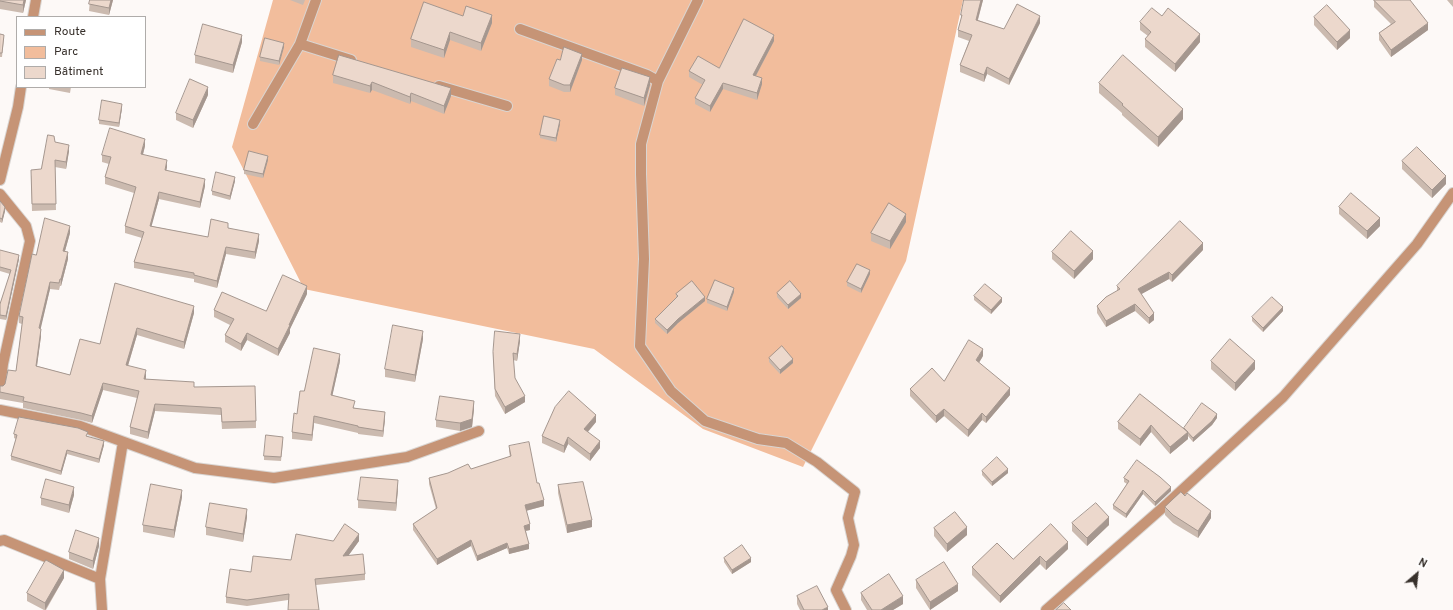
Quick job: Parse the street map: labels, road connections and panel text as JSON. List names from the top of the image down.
{
  "legend": ["Route", "Parc", "Bâtiment"],
  "north": "top right"
}
